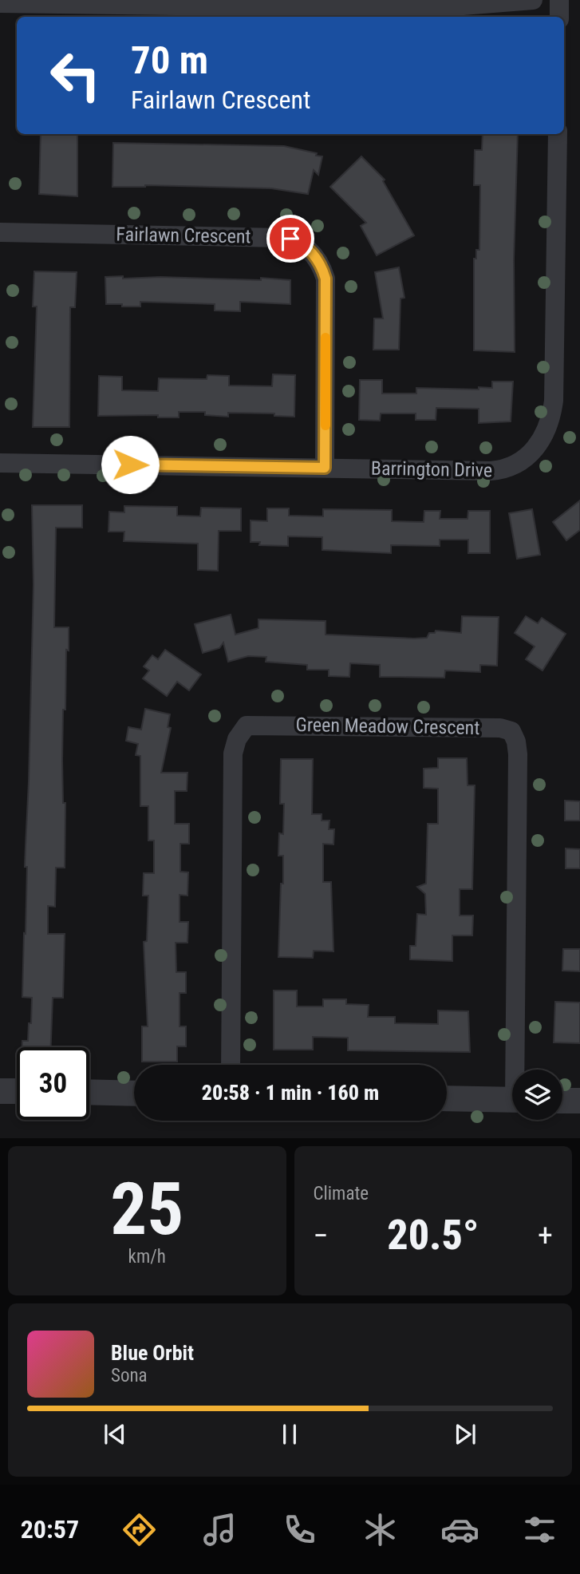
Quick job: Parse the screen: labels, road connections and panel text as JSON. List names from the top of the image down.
{
  "streets": {
    "street": ["Fairlawn Crescent", "Barrington Drive", "Green Meadow Crescent"]
  },
  "crossings": [
    ["Fairlawn Crescent", "Barrington Drive"]
  ],
  "page": {
    "turn": ["70 m", "Fairlawn Crescent"],
    "limit": "30",
    "trip": "20:58 · 1 min · 160 m",
    "tile": [
      ["25", "km/h"],
      "Climate"
    ],
    "heat": ["−", "20.5°", "+"],
    "song": ["Blue Orbit", "Sona"],
    "tabs": "20:57"
  }
}
